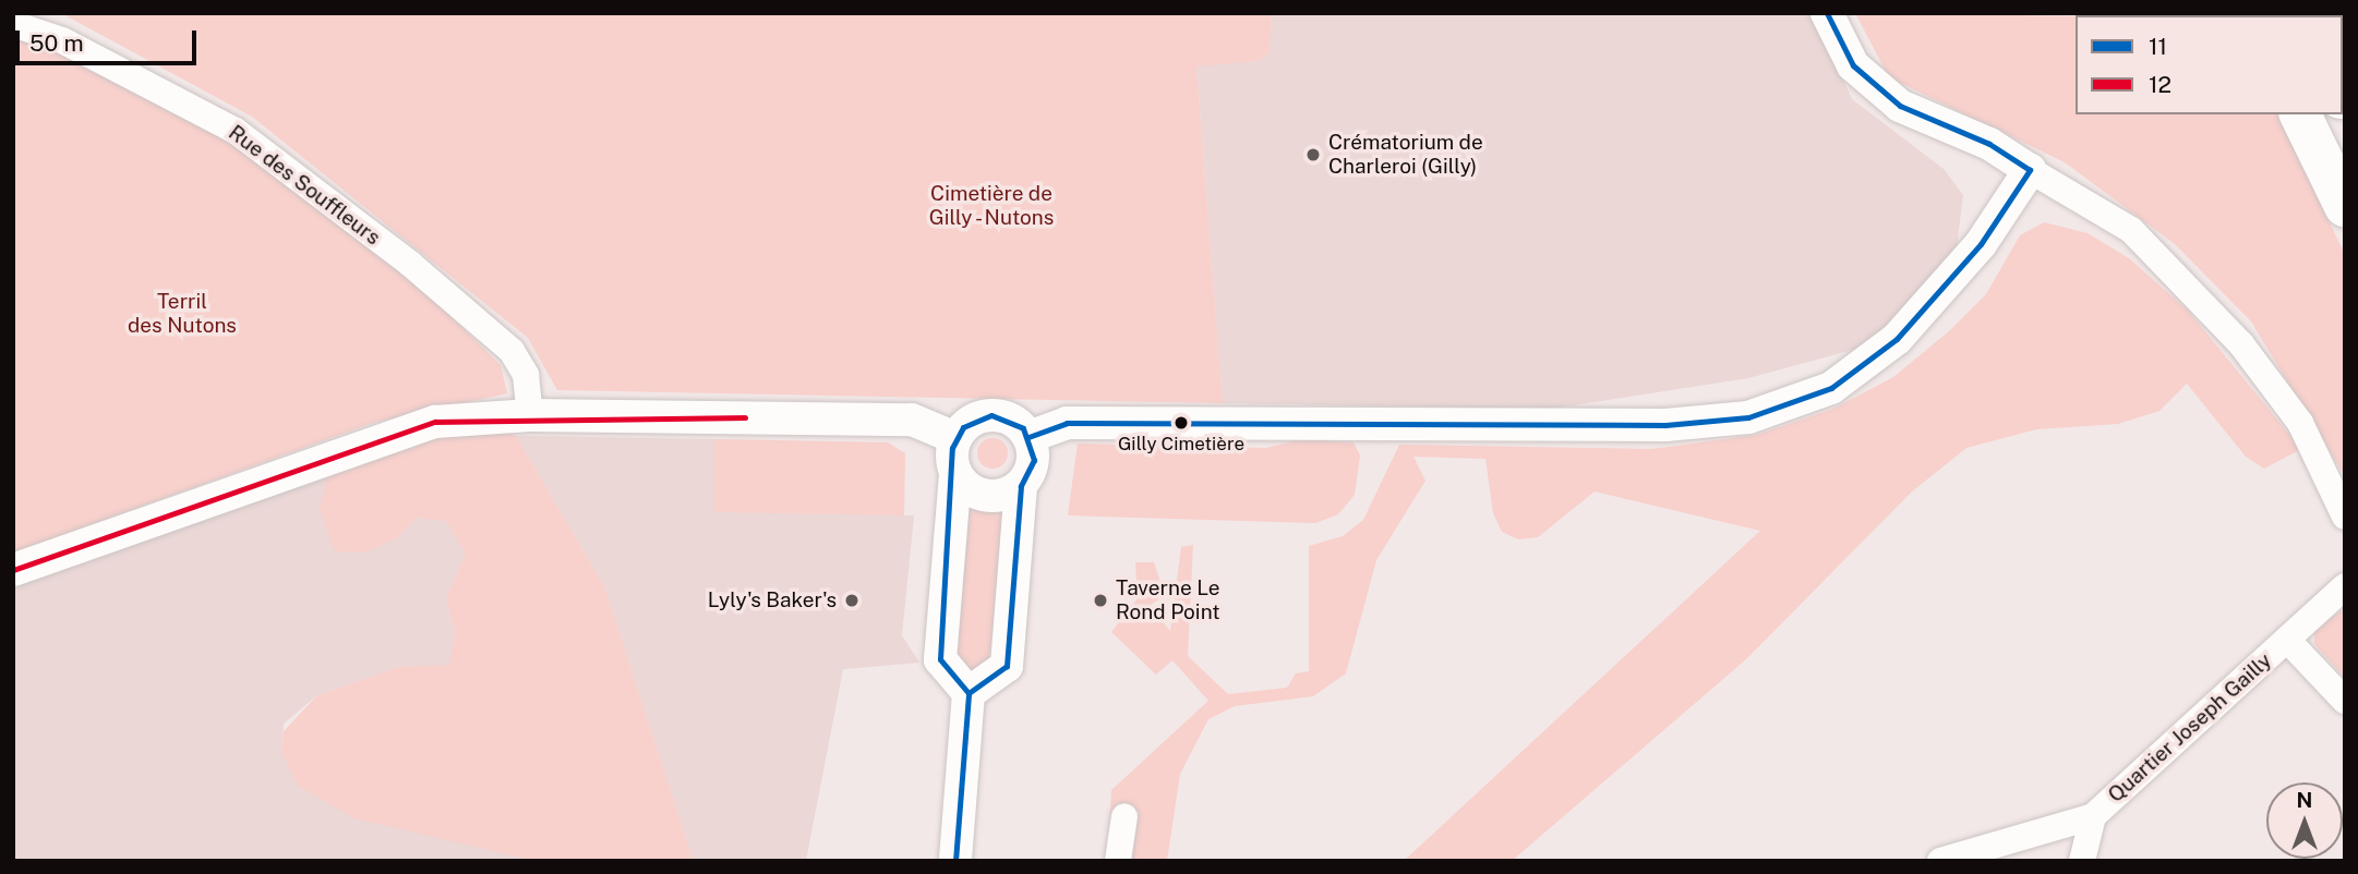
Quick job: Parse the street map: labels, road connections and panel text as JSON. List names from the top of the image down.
{
  "streets": {
    "street": ["Rue des Souffleurs", "Quartier Joseph Gailly"]
  },
  "parks": ["Cimetière de Gilly - Nutons", "Terril des Nutons"],
  "places": [
    "Crématorium de Charleroi (Gilly)",
    "Gilly Cimetière",
    "Lyly's Baker's",
    "Taverne Le Rond Point"
  ],
  "lines": ["transit line 11", "transit line 12"],
  "legend": ["11", "12"],
  "scale_bar": "50 m",
  "north": "top"
}
